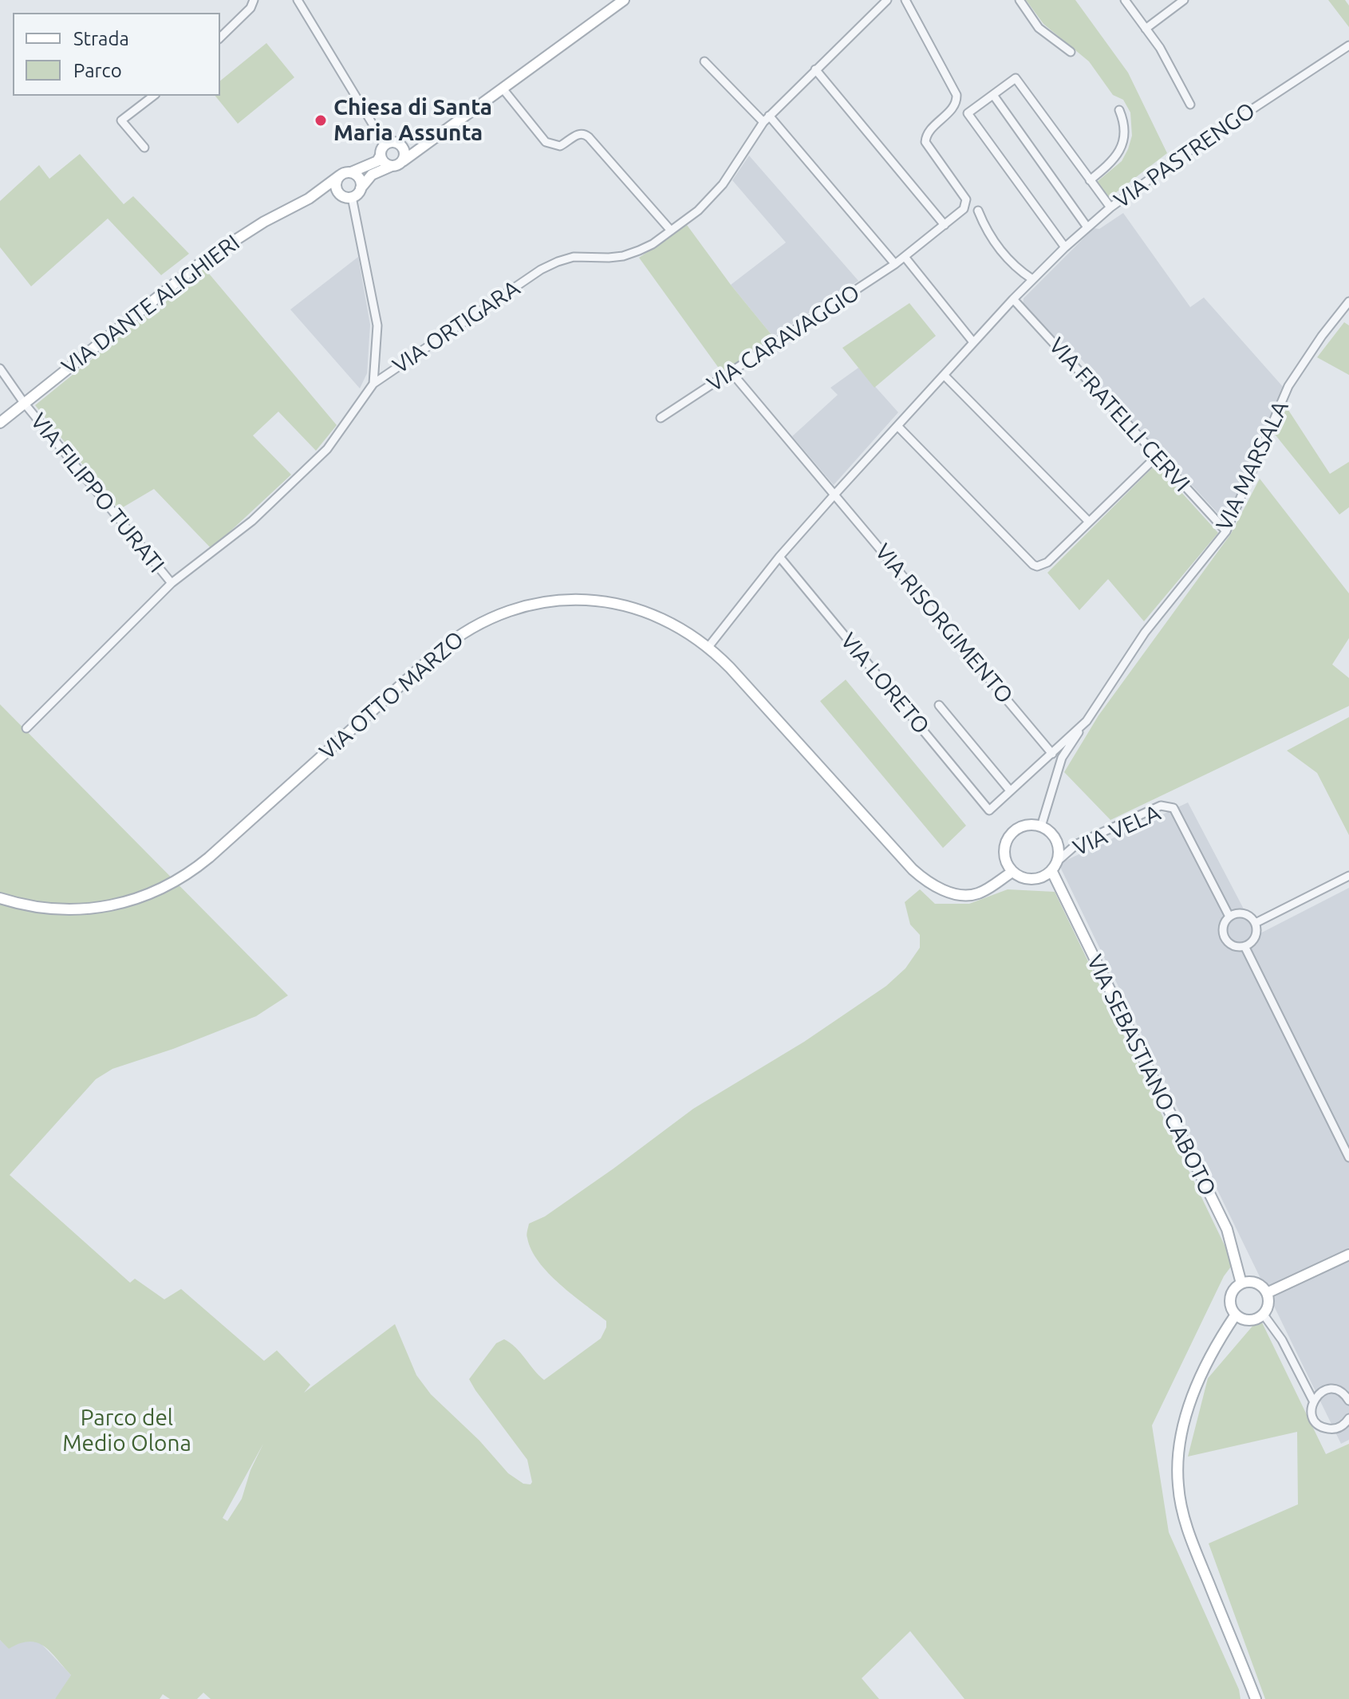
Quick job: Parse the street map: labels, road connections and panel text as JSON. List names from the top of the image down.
{
  "streets": {
    "street": [
      "VIA PASTRENGO",
      "VIA DANTE ALIGHIERI",
      "VIA ORTIGARA",
      "VIA CARAVAGGIO",
      "VIA FRATELLI CERVI",
      "VIA MARSALA",
      "VIA FILIPPO TURATI",
      "VIA RISORGIMENTO",
      "VIA LORETO",
      "VIA OTTO MARZO",
      "VIA VELA",
      "VIA SEBASTIANO CABOTO"
    ]
  },
  "crossings": [
    ["VIA PASTRENGO", "VIA FRATELLI CERVI"],
    ["VIA PASTRENGO", "VIA RISORGIMENTO"],
    ["VIA PASTRENGO", "VIA LORETO"],
    ["VIA PASTRENGO", "VIA OTTO MARZO"],
    ["VIA DANTE ALIGHIERI", "VIA FILIPPO TURATI"],
    ["VIA ORTIGARA", "VIA FILIPPO TURATI"],
    ["VIA CARAVAGGIO", "VIA RISORGIMENTO"],
    ["VIA FRATELLI CERVI", "VIA MARSALA"],
    ["VIA MARSALA", "VIA RISORGIMENTO"],
    ["VIA MARSALA", "VIA LORETO"],
    ["VIA MARSALA", "VIA OTTO MARZO"],
    ["VIA MARSALA", "VIA VELA"],
    ["VIA MARSALA", "VIA SEBASTIANO CABOTO"],
    ["VIA OTTO MARZO", "VIA VELA"],
    ["VIA OTTO MARZO", "VIA SEBASTIANO CABOTO"],
    ["VIA VELA", "VIA SEBASTIANO CABOTO"]
  ],
  "parks": ["Parco del Medio Olona"],
  "places": ["Chiesa di Santa Maria Assunta"],
  "legend": ["Strada", "Parco"]
}
